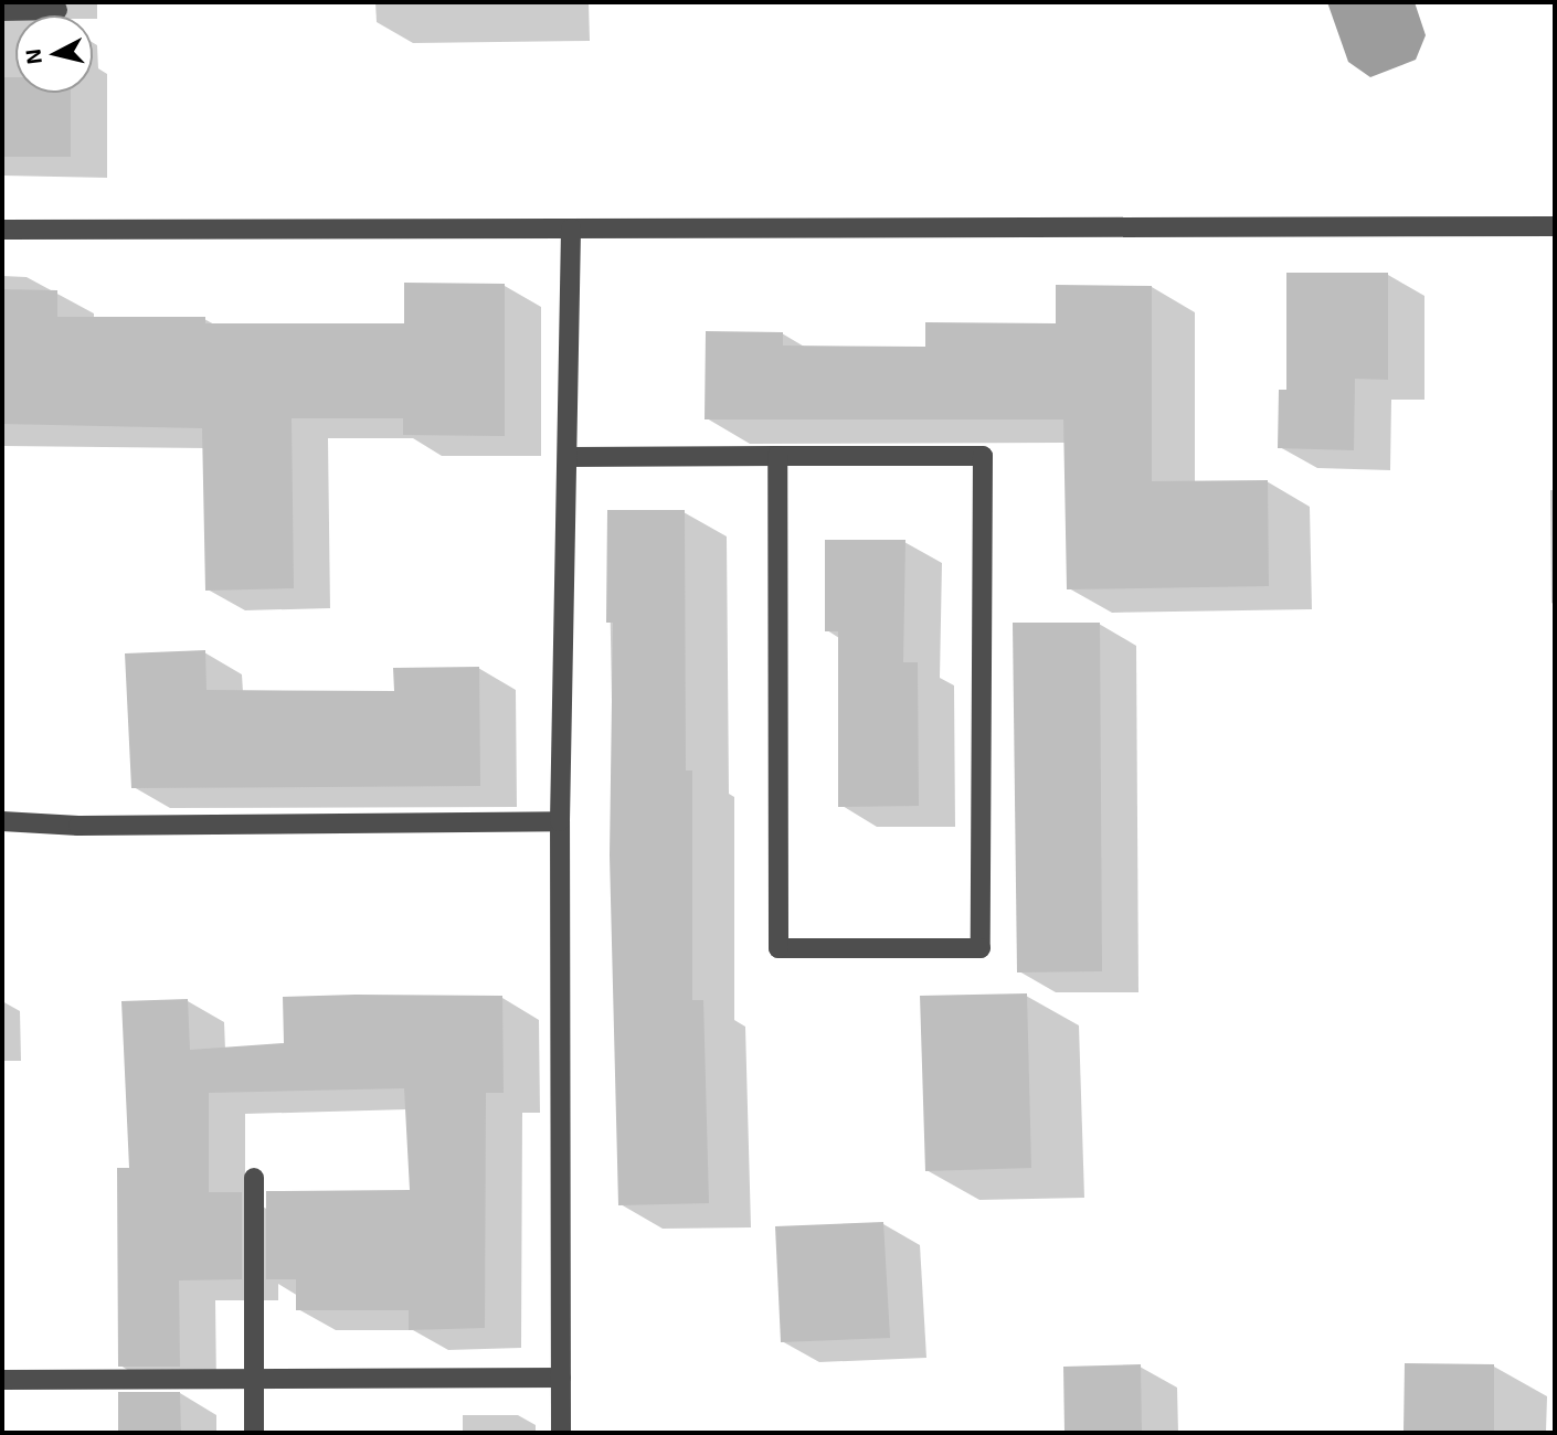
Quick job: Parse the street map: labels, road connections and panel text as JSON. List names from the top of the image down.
{
  "north": "left"
}
